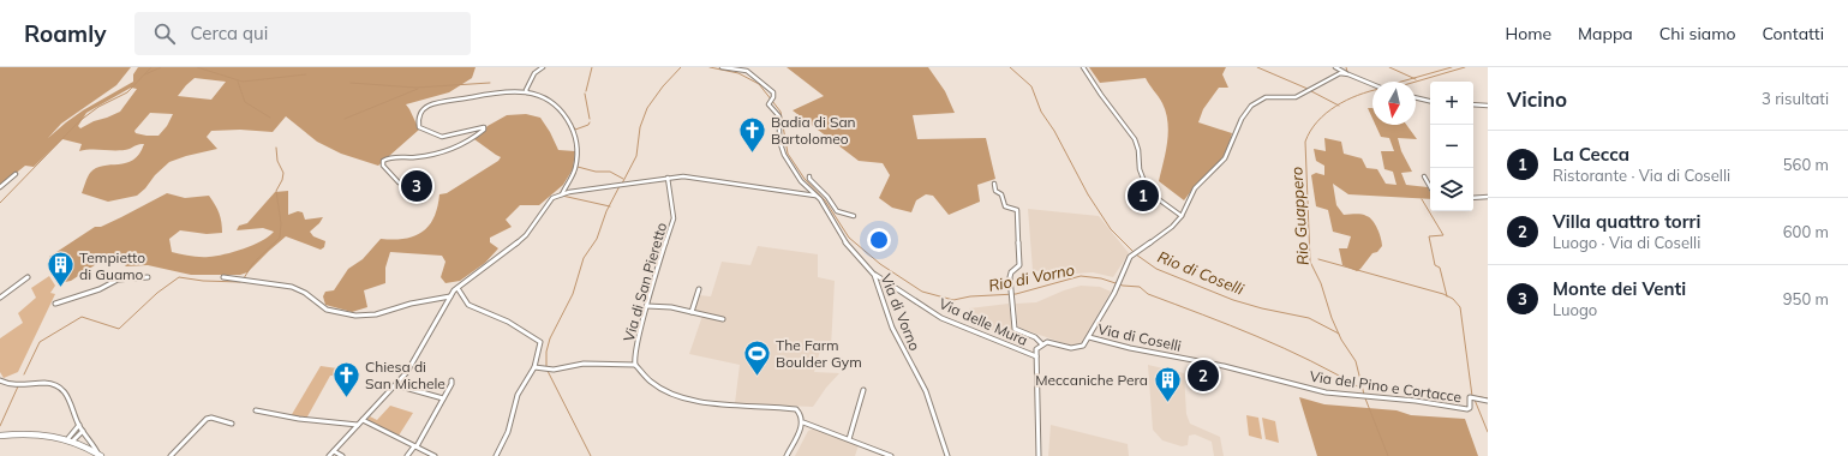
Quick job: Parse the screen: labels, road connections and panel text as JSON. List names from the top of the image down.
{
  "streets": {
    "street": [
      "Via di San Pieretto",
      "Via di Vorno",
      "Via delle Mura",
      "Via di Coselli",
      "Via del Pino e Cortacce"
    ]
  },
  "crossings": [
    ["Via di Vorno", "Via delle Mura"],
    ["Via di Coselli", "Via del Pino e Cortacce"]
  ],
  "water": ["Rio Guappero", "Rio di Coselli", "Rio di Vorno"],
  "places": {
    "church": ["Badia di San Bartolomeo", "Chiesa di San Michele"],
    "building": ["Tempietto di Guamo", "Meccaniche Pera"],
    "sports": ["The Farm Boulder Gym"]
  },
  "north": "bottom",
  "page": {
    "header": "Roamly",
    "search": "Cerca qui",
    "nav": [
      "Home",
      "Mappa",
      "Chi siamo",
      "Contatti"
    ],
    "heading": ["Vicino", "3 risultati"],
    "map_buttons": ["+", "−"],
    "list": [
      {
        "mark": "1",
        "name": "La Cecca",
        "note": "Ristorante · Via di Coselli",
        "value": "560 m"
      },
      {
        "mark": "2",
        "name": "Villa quattro torri",
        "note": "Luogo · Via di Coselli",
        "value": "600 m"
      },
      {
        "mark": "3",
        "name": "Monte dei Venti",
        "note": "Luogo",
        "value": "950 m"
      }
    ],
    "pins": ["3", "1", "2"]
  }
}
